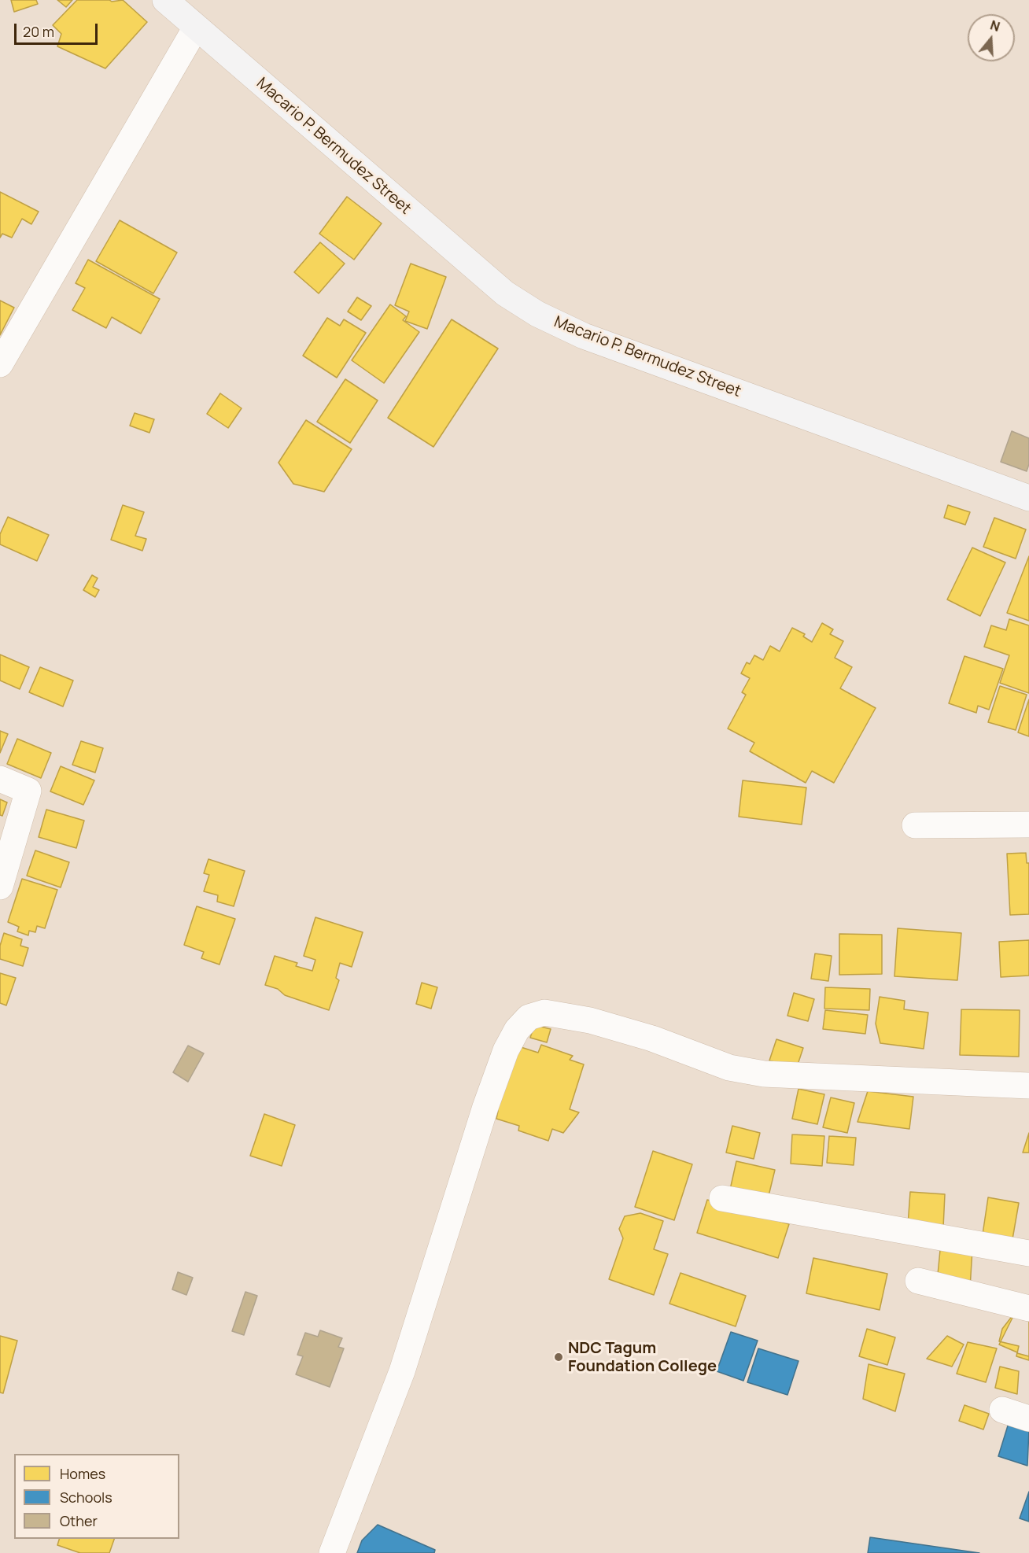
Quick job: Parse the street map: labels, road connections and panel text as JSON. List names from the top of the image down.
{
  "streets": {
    "main road": ["Macario P. Bermudez Street"]
  },
  "places": ["NDC Tagum Foundation College"],
  "legend": ["Homes", "Schools", "Other"],
  "scale_bar": "20 m",
  "north": "top"
}
